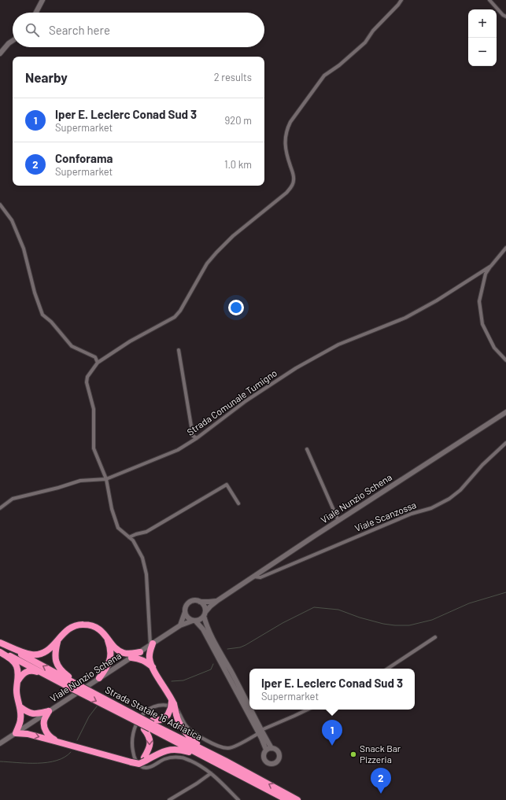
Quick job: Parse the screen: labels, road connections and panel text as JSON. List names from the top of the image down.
{
  "streets": {
    "highway": ["Strada Statale 16 Adriatica"],
    "street": ["Strada Comunale Tumigno", "Viale Nunzio Schena", "Viale Scanzossa"]
  },
  "crossings": [
    ["Viale Nunzio Schena", "Viale Scanzossa"]
  ],
  "places": ["Snack Bar Pizzeria"],
  "page": {
    "map_buttons": ["+", "−"],
    "search": "Search here",
    "heading": ["Nearby", "2 results"],
    "list": [
      {
        "mark": "1",
        "name": "Iper E. Leclerc Conad Sud 3",
        "note": "Supermarket",
        "value": "920 m"
      },
      {
        "mark": "2",
        "name": "Conforama",
        "note": "Supermarket",
        "value": "1.0 km"
      }
    ],
    "popup": ["Iper E. Leclerc Conad Sud 3", "Supermarket"],
    "pins": ["1", "2"]
  }
}
